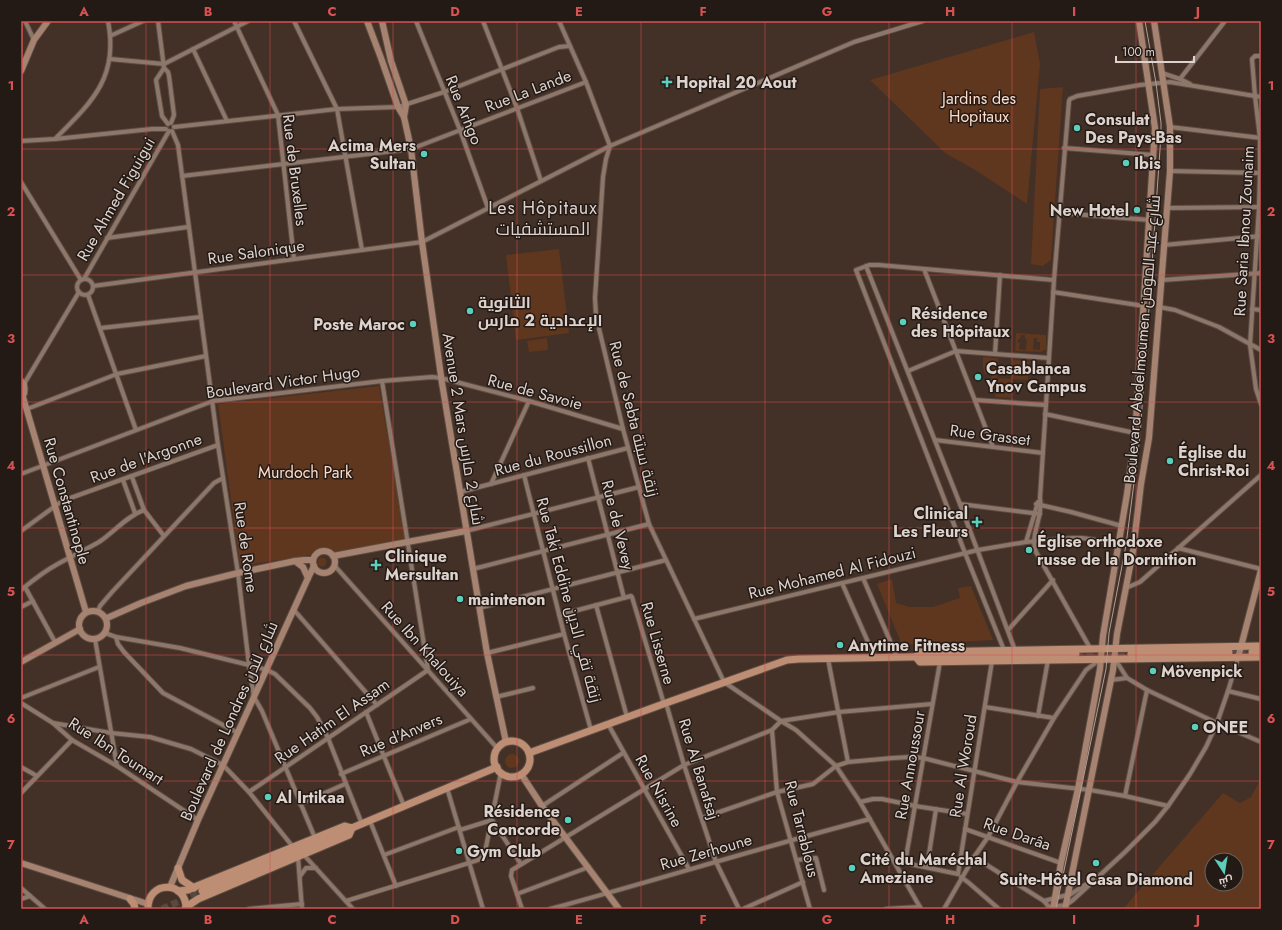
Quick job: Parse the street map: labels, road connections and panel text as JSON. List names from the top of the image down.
{
  "streets": {
    "main road": [
      "Boulevard Abdelmoumen شارع عبد المومن",
      "Avenue 2 Mars شارع 2 مارس",
      "Rue Constantinople",
      "Boulevard de Londres شارع لندن"
    ],
    "street": [
      "Rue La Lande",
      "Rue Arhgo",
      "Rue de Bruxelles",
      "Rue Ahmed Figuigui",
      "Rue Saria Ibnou Zounaim",
      "Rue Salonique",
      "Boulevard Victor Hugo",
      "Rue de Savoie",
      "Rue de Sebta زنقة سبتة",
      "Rue Grasset",
      "Rue du Roussillon",
      "Rue de l'Argonne",
      "Rue de Vevey",
      "Rue de Rome",
      "Rue Mohamed Al Fidouzi",
      "Rue Taki Eddine زنقة تقي الدين",
      "Rue Lisserne",
      "Rue Ibn Khalouiya",
      "Rue Hatim El Assam",
      "Rue d'Anvers",
      "Rue Ibn Toumart",
      "Rue Annoussour",
      "Rue Al Woroud",
      "Rue Al Banafsaj",
      "Rue Nisrine",
      "Rue Tarrablous",
      "Rue Darâa",
      "Rue Zerhoune"
    ]
  },
  "crossings": [
    ["Rue La Lande", "Rue Arhgo"],
    ["Rue La Lande", "Rue de Bruxelles"],
    ["Rue La Lande", "Avenue 2 Mars شارع 2 مارس"],
    ["Rue La Lande", "Rue de Rome"],
    ["Rue Arhgo", "Rue Salonique"],
    ["Rue de Bruxelles", "Rue Salonique"],
    ["Rue Ahmed Figuigui", "Rue Salonique"],
    ["Rue Ahmed Figuigui", "Rue de Rome"],
    ["Rue Salonique", "Rue de Sebta زنقة سبتة"],
    ["Rue Salonique", "Avenue 2 Mars شارع 2 مارس"],
    ["Rue Salonique", "Rue de Rome"],
    ["Boulevard Abdelmoumen شارع عبد المومن", "Rue Mohamed Al Fidouzi"],
    ["Boulevard Abdelmoumen شارع عبد المومن", "Rue Darâa"],
    ["Boulevard Victor Hugo", "Rue de Savoie"],
    ["Boulevard Victor Hugo", "Avenue 2 Mars شارع 2 مارس"],
    ["Boulevard Victor Hugo", "Rue Constantinople"],
    ["Boulevard Victor Hugo", "Rue de Rome"],
    ["Rue de Savoie", "Rue de Sebta زنقة سبتة"],
    ["Rue de Savoie", "Avenue 2 Mars شارع 2 مارس"],
    ["Rue de Sebta زنقة سبتة", "Rue du Roussillon"],
    ["Rue de Sebta زنقة سبتة", "Rue Mohamed Al Fidouzi"],
    ["Avenue 2 Mars شارع 2 مارس", "Rue du Roussillon"],
    ["Avenue 2 Mars شارع 2 مارس", "Rue Ibn Khalouiya"],
    ["Rue du Roussillon", "Rue de Vevey"],
    ["Rue du Roussillon", "Rue Taki Eddine زنقة تقي الدين"],
    ["Rue de l'Argonne", "Rue Constantinople"],
    ["Rue de l'Argonne", "Rue de Rome"],
    ["Rue de Vevey", "Rue Lisserne"],
    ["Rue de Rome", "Boulevard de Londres شارع لندن"],
    ["Rue de Rome", "Rue Hatim El Assam"],
    ["Rue Lisserne", "Rue Al Banafsaj"],
    ["Rue Ibn Khalouiya", "Boulevard de Londres شارع لندن"],
    ["Rue Ibn Khalouiya", "Rue Hatim El Assam"],
    ["Rue Ibn Khalouiya", "Rue d'Anvers"],
    ["Boulevard de Londres شارع لندن", "Rue Ibn Toumart"],
    ["Rue Al Woroud", "Rue Darâa"],
    ["Rue Al Banafsaj", "Rue Zerhoune"],
    ["Rue Nisrine", "Rue Zerhoune"],
    ["Rue Tarrablous", "Rue Zerhoune"]
  ],
  "districts": ["Les Hôpitaux المستشفيات"],
  "parks": ["Jardins des Hopitaux", "Murdoch Park"],
  "places": {
    "health": ["Hopital 20 Aout", "Clinical Les Fleurs", "Clinique Mersultan"],
    "other": [
      "Consulat Des Pays-Bas",
      "Acima Mers Sultan",
      "Ibis",
      "New Hotel",
      "الثانوية الإعدادية 2 مارس",
      "Résidence des Hôpitaux",
      "Poste Maroc",
      "Casablanca Ynov Campus",
      "Église du Christ-Roi",
      "Église orthodoxe russe de la Dormition",
      "maintenon",
      "Anytime Fitness",
      "Mövenpick",
      "ONEE",
      "Al Irtikaa",
      "Résidence Concorde",
      "Gym Club",
      "Suite-Hôtel Casa Diamond",
      "Cité du Maréchal Ameziane"
    ]
  },
  "scale_bar": "100 m",
  "north": "bottom",
  "grid": {
    "columns": [
      "A",
      "B",
      "C",
      "D",
      "E",
      "F",
      "G",
      "H",
      "I",
      "J"
    ],
    "rows": [
      "1",
      "2",
      "3",
      "4",
      "5",
      "6",
      "7"
    ]
  }
}
